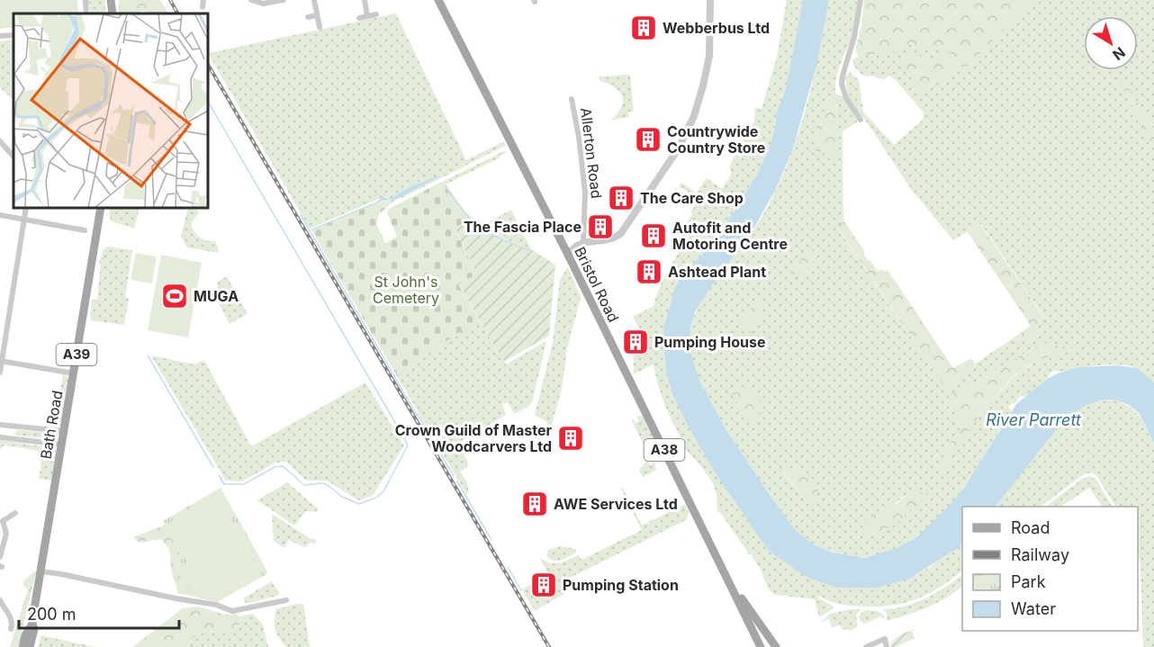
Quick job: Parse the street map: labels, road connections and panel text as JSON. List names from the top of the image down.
{
  "streets": {
    "main road": [
      "Bristol Road",
      "A39",
      "Bath Road",
      "A38"
    ],
    "street": ["Allerton Road"]
  },
  "water": ["River Parrett"],
  "parks": ["St John's Cemetery"],
  "places": {
    "building": [
      "Webberbus Ltd",
      "Countrywide Country Store",
      "The Care Shop",
      "The Fascia Place",
      "Autofit and Motoring Centre",
      "Ashtead Plant",
      "Pumping House",
      "Crown Guild of Master Woodcarvers Ltd",
      "AWE Services Ltd",
      "Pumping Station"
    ],
    "sports": ["MUGA"]
  },
  "legend": [
    "Road",
    "Railway",
    "Park",
    "Water"
  ],
  "scale_bar": "200 m",
  "north": "bottom right"
}
